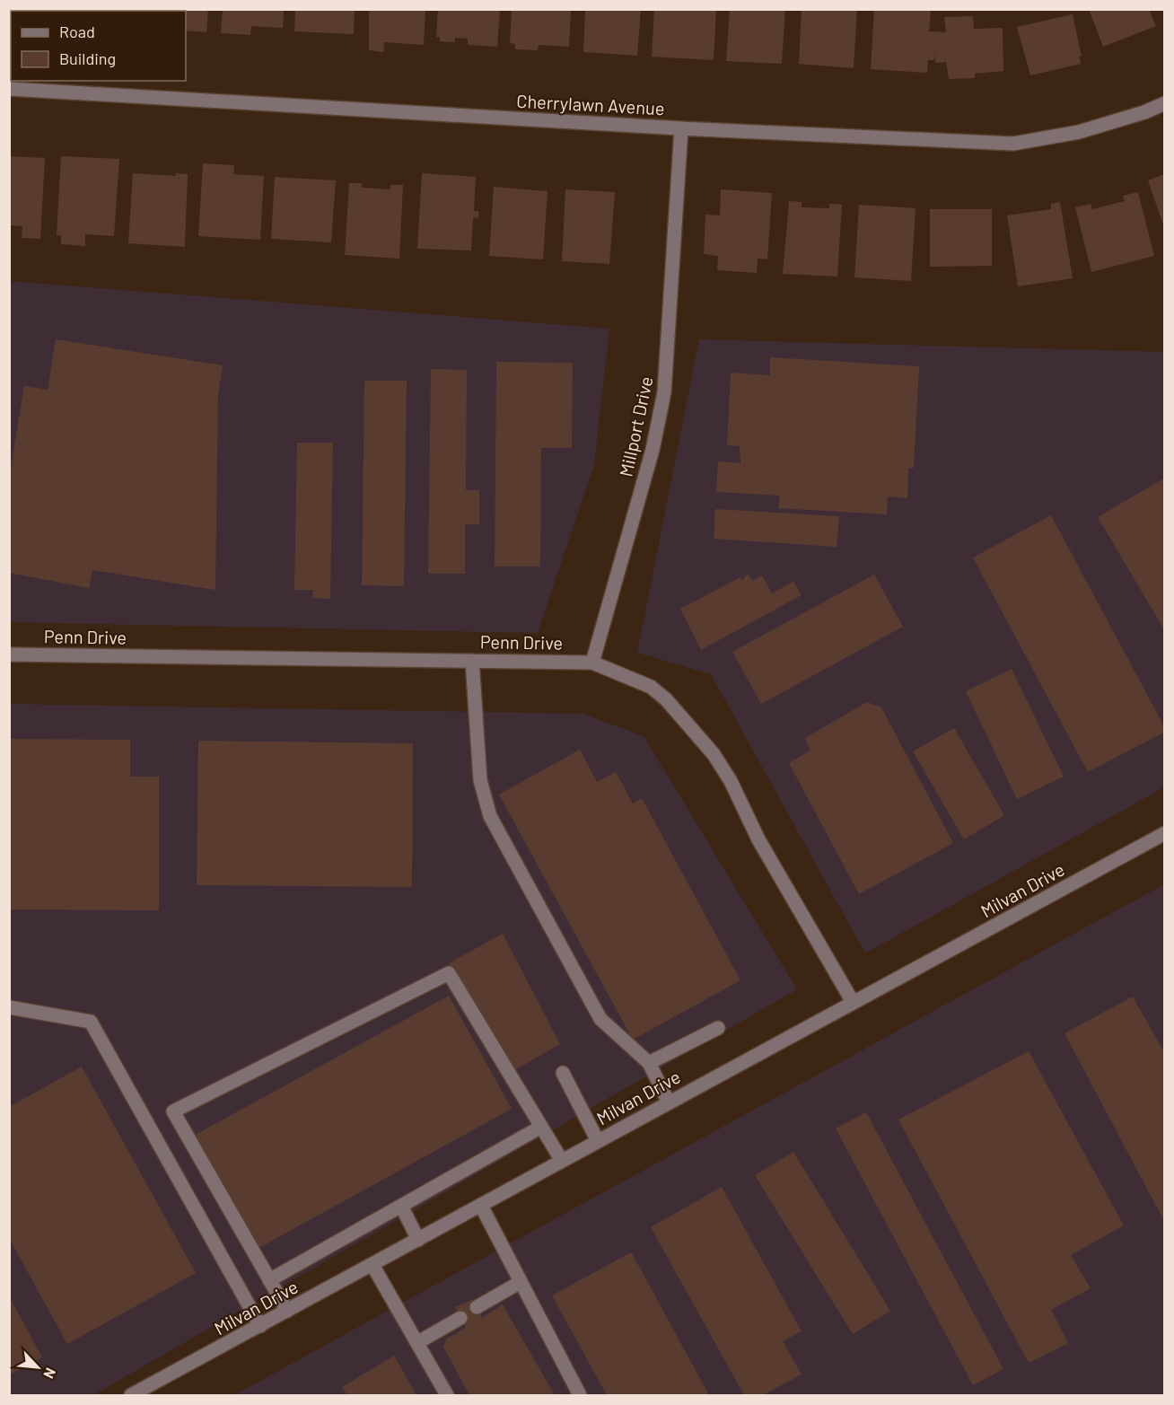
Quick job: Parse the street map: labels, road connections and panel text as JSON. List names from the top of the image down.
{
  "streets": {
    "street": [
      "Cherrylawn Avenue",
      "Millport Drive",
      "Penn Drive",
      "Milvan Drive"
    ]
  },
  "crossings": [
    ["Cherrylawn Avenue", "Millport Drive"],
    ["Millport Drive", "Penn Drive"],
    ["Penn Drive", "Milvan Drive"]
  ],
  "legend": ["Road", "Building"],
  "north": "bottom right"
}
